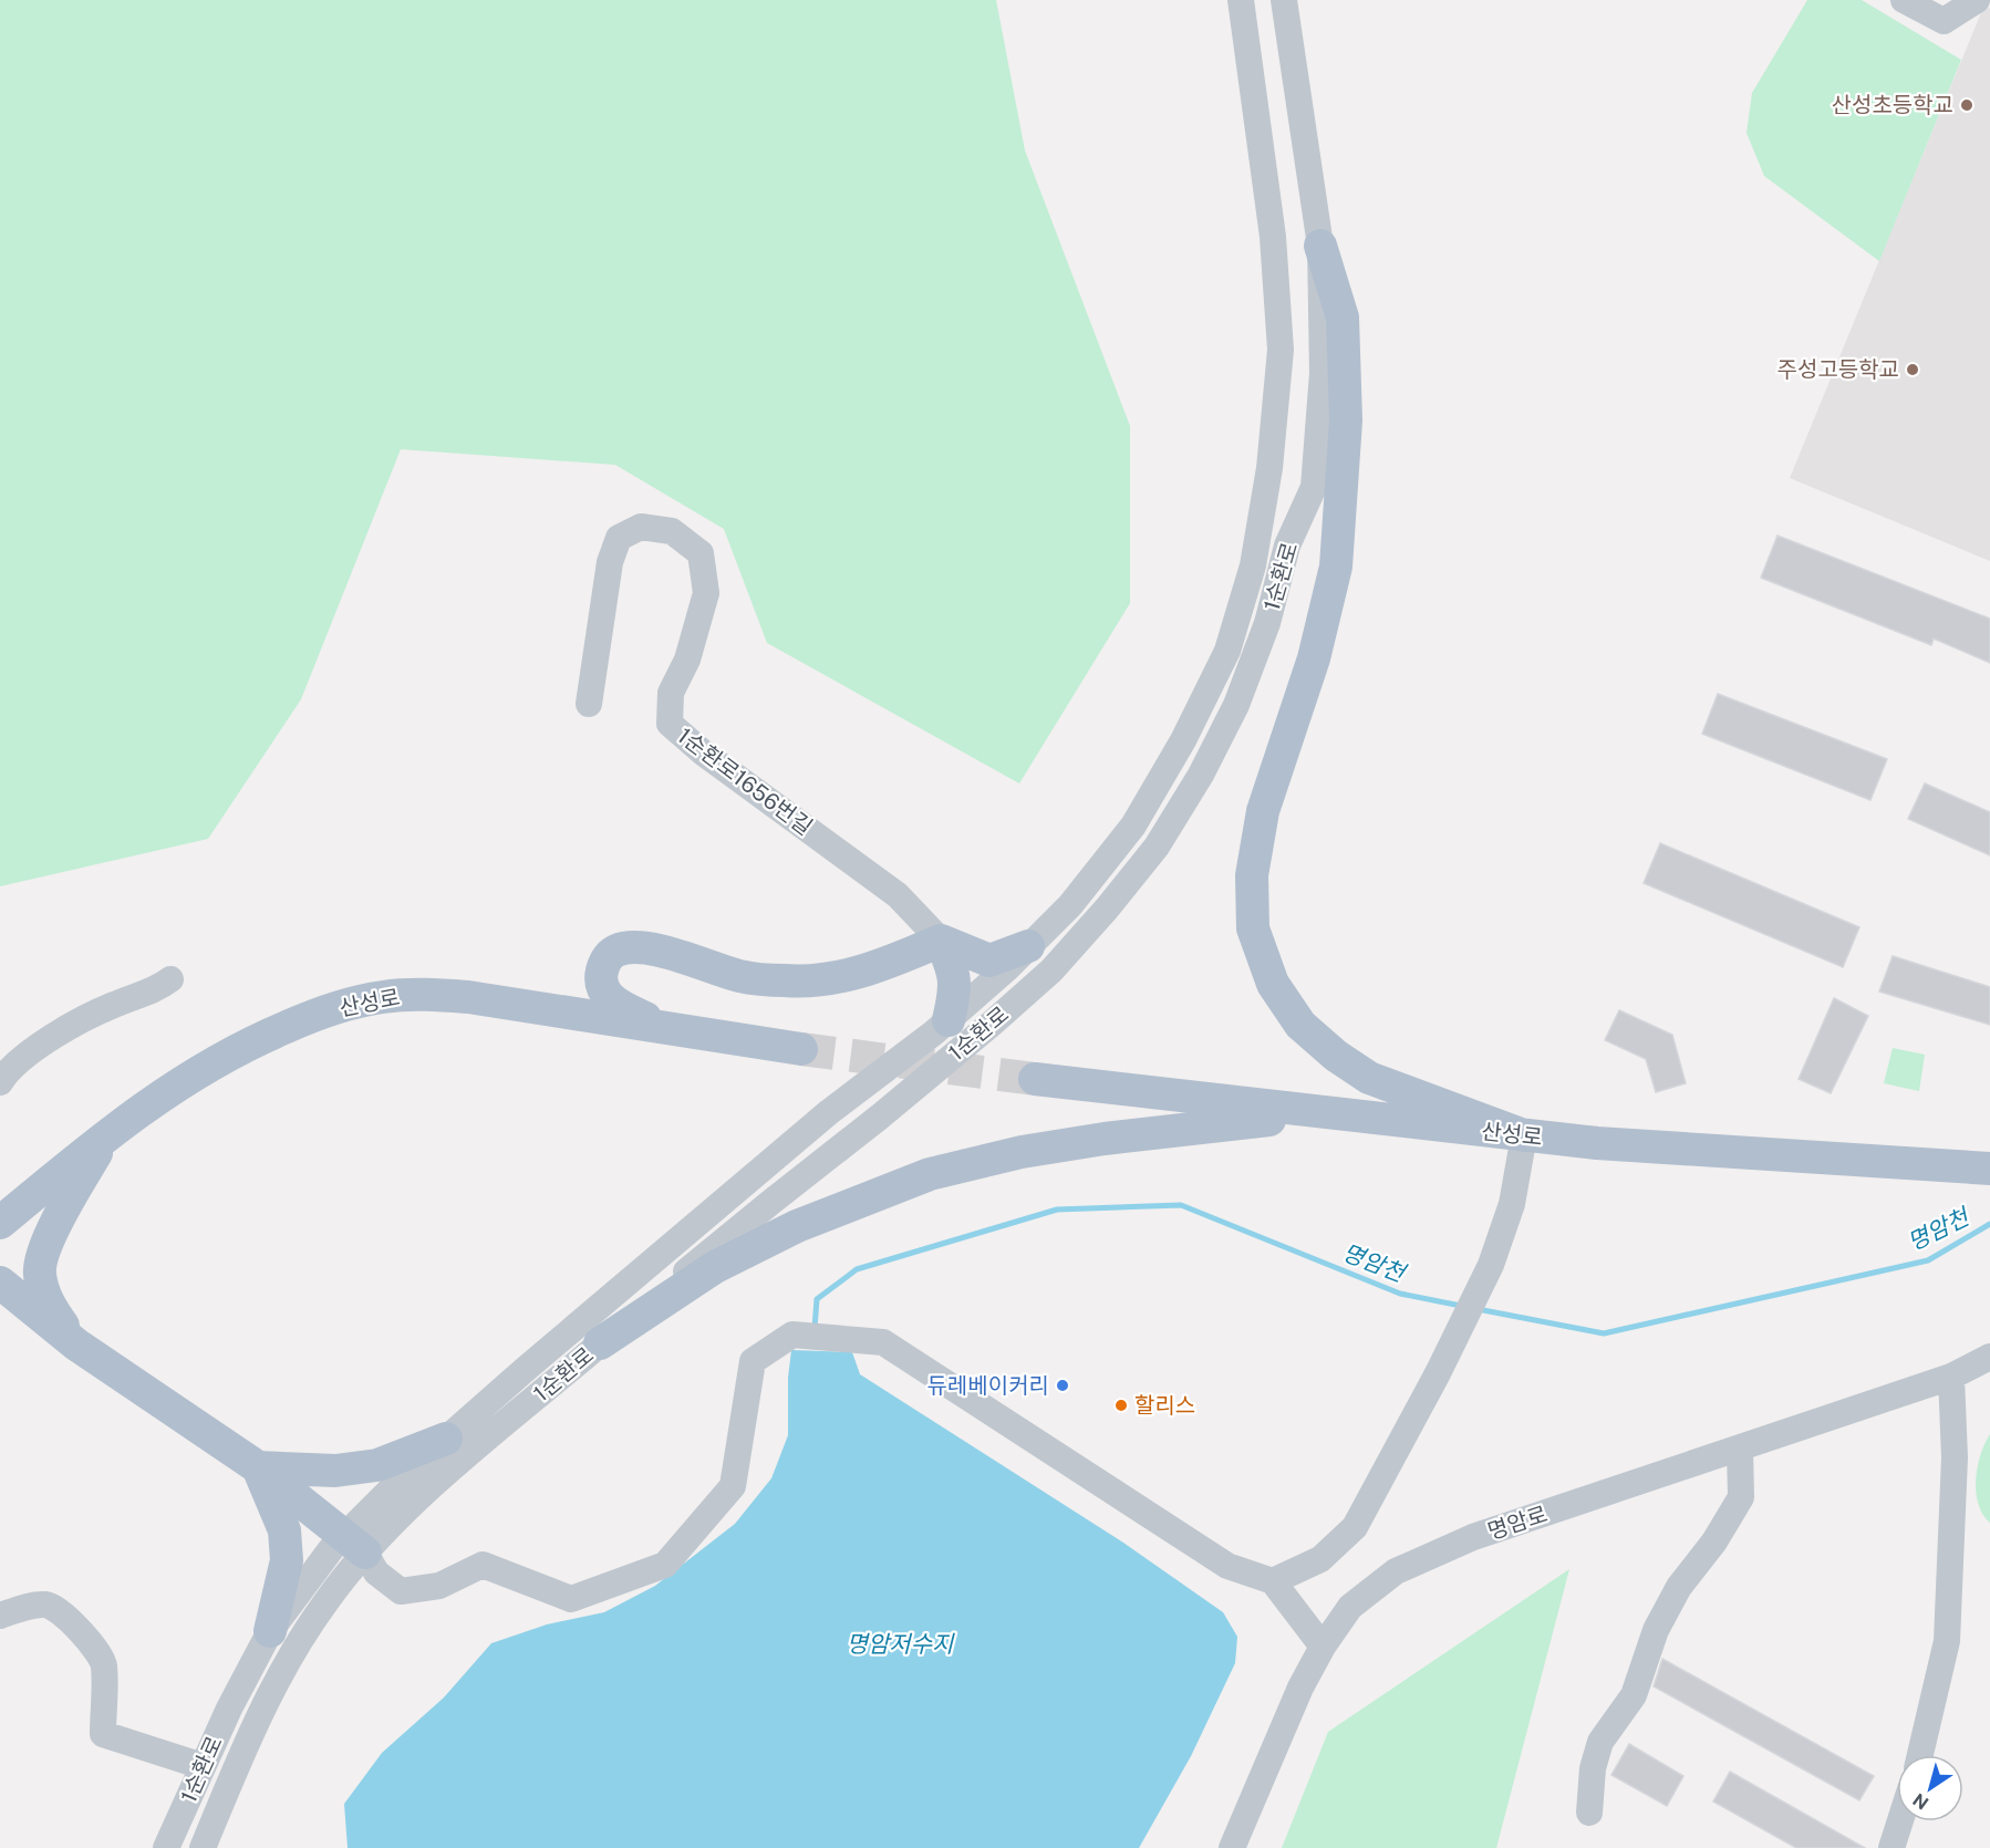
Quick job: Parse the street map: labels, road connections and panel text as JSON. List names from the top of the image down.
{
  "streets": {
    "main road": ["산성로"],
    "street": ["1순환로", "1순환로1656번길", "명암로"]
  },
  "water": ["명암천", "명암저수지"],
  "places": [
    "산성초등학교",
    "주성고등학교",
    "듀레베이커리",
    "할리스"
  ],
  "north": "bottom left"
}
